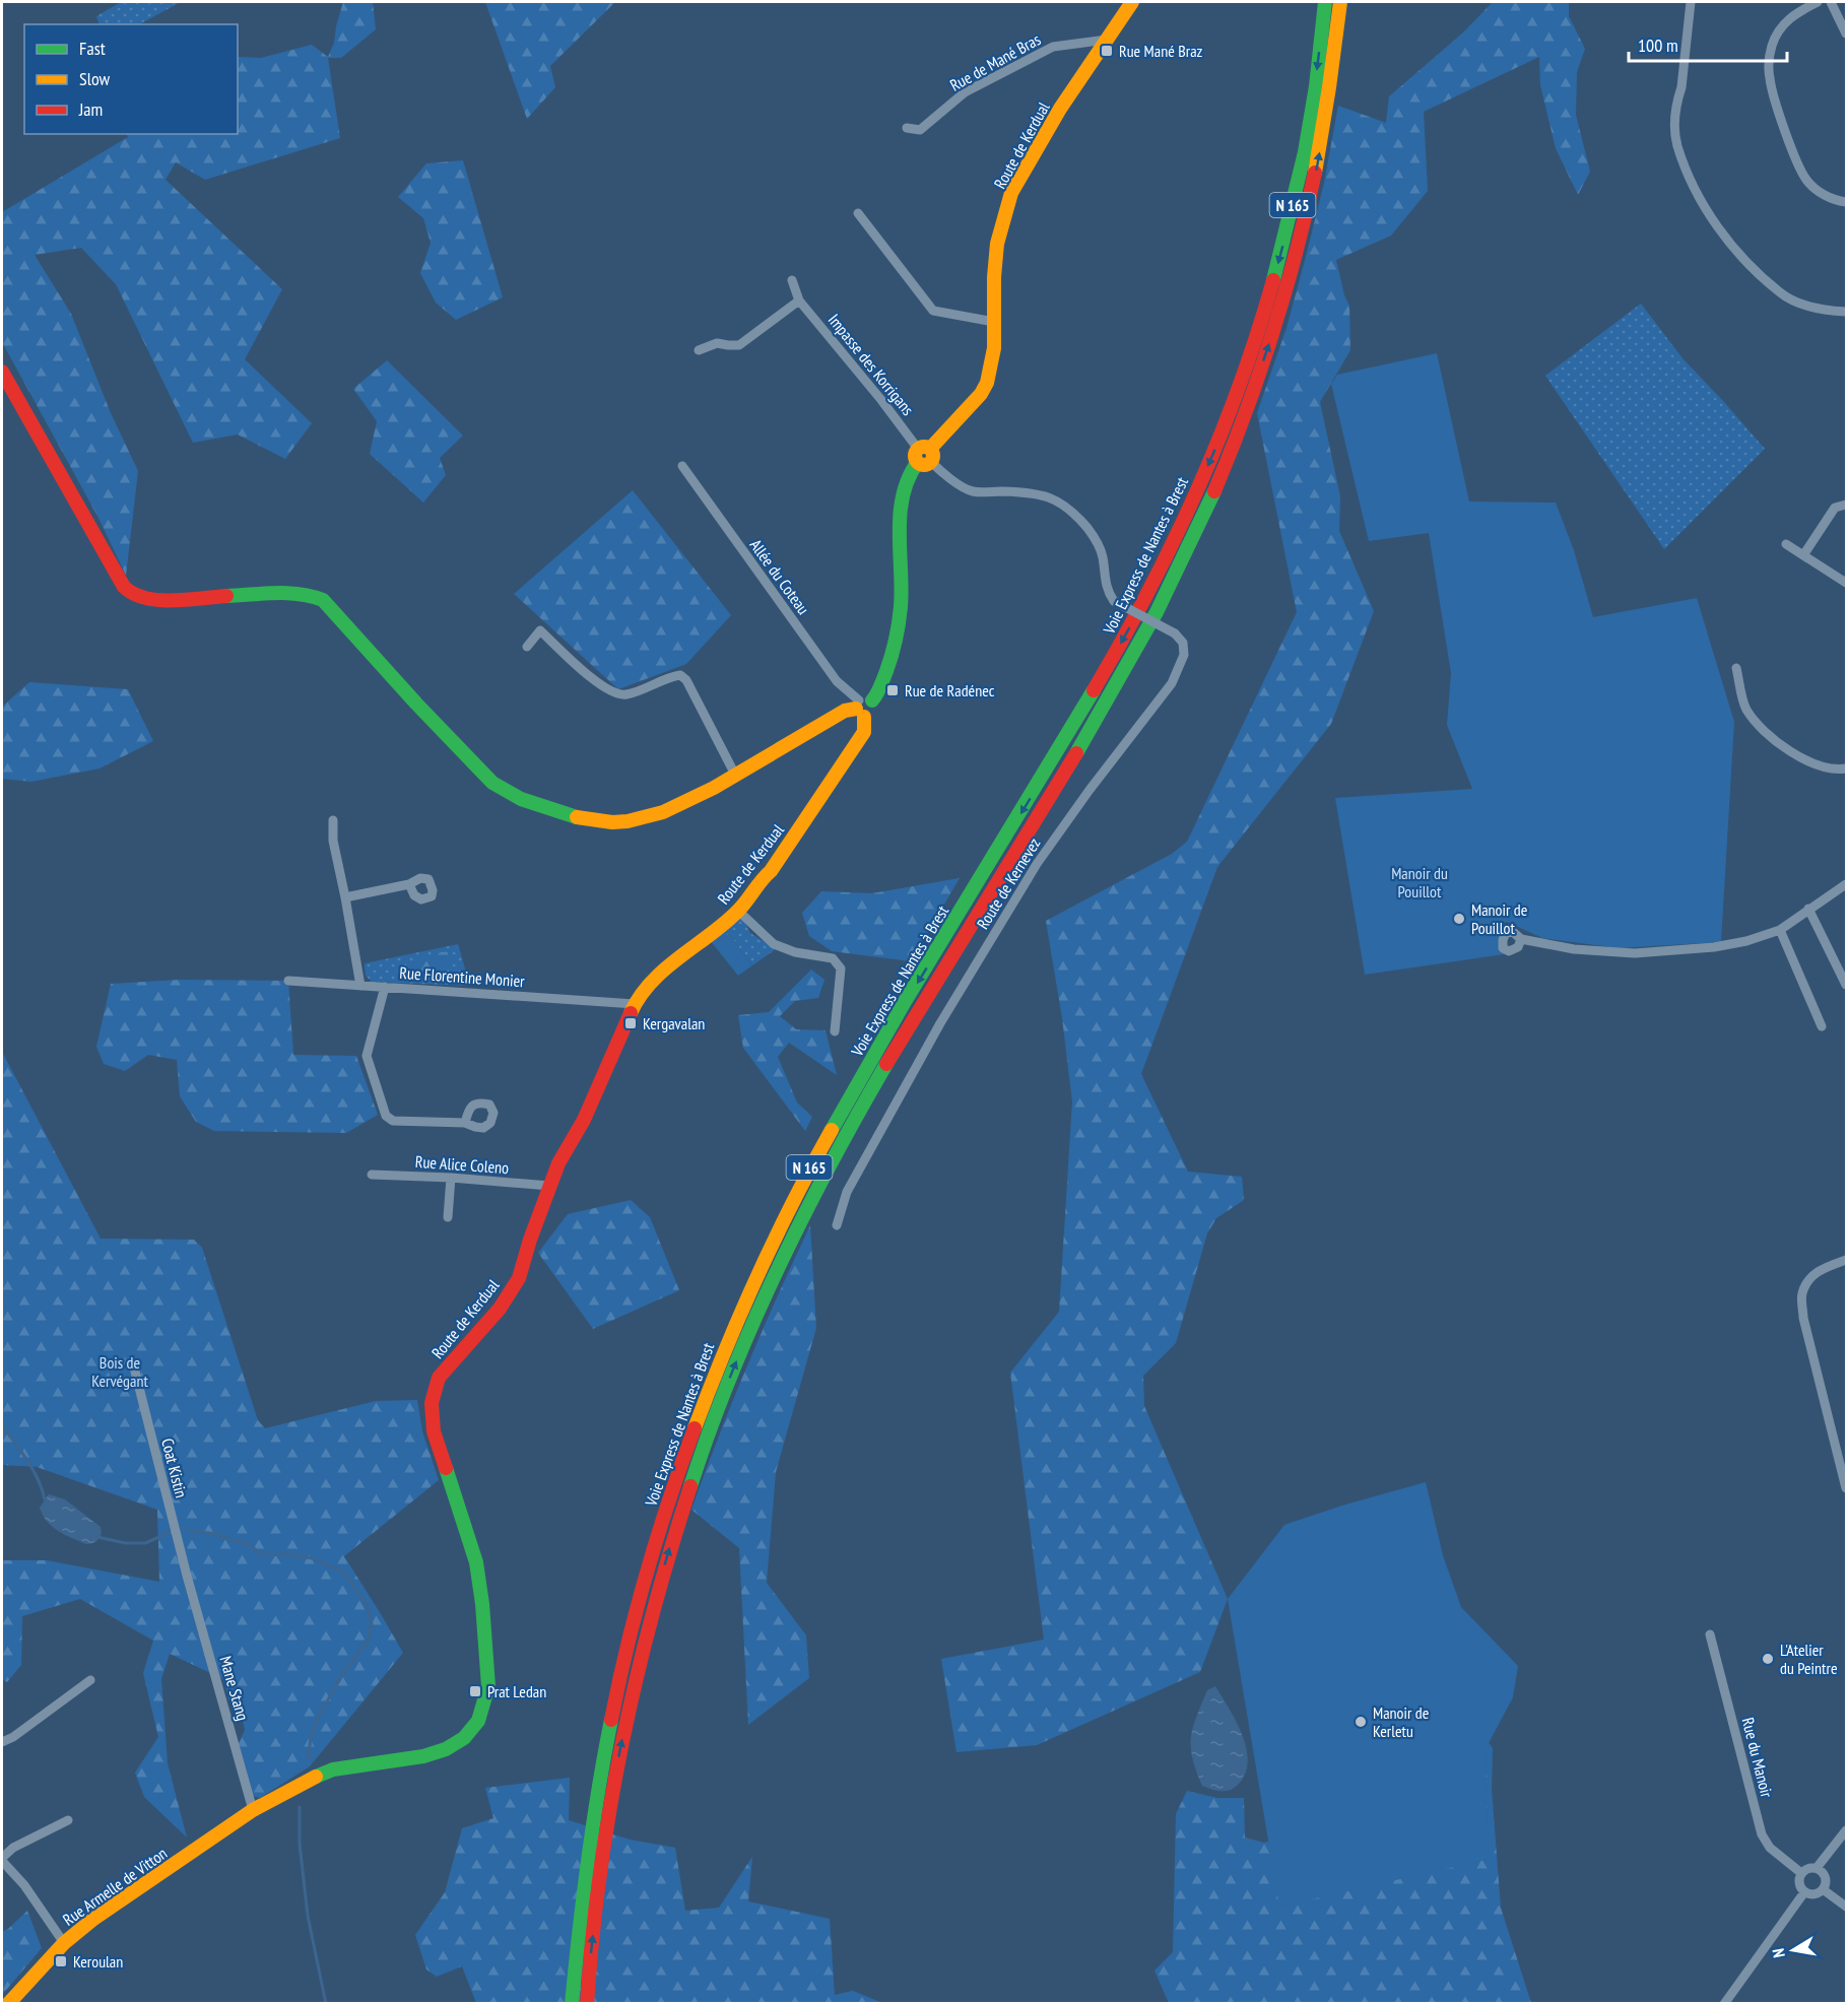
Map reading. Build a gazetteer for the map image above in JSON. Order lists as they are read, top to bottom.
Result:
{
  "streets": {
    "main road": [
      "Route de Kerdual",
      "N 165",
      "Voie Express de Nantes à Brest",
      "Rue Armelle de Vitton"
    ],
    "street": [
      "Rue de Mané Bras",
      "Impasse des Korrigans",
      "Allée du Coteau",
      "Route de Kernevez",
      "Rue Florentine Monier",
      "Rue Alice Coleno",
      "Coat Kistin",
      "Mane Stang",
      "Rue du Manoir"
    ]
  },
  "crossings": [
    ["Rue de Mané Bras", "Route de Kerdual"],
    ["Route de Kerdual", "Impasse des Korrigans"],
    ["Route de Kerdual", "Allée du Coteau"],
    ["Route de Kerdual", "Rue Florentine Monier"],
    ["Route de Kerdual", "Rue Alice Coleno"],
    ["Route de Kerdual", "Mane Stang"],
    ["Route de Kerdual", "Rue Armelle de Vitton"],
    ["Impasse des Korrigans", "Route de Kernevez"],
    ["Coat Kistin", "Mane Stang"],
    ["Mane Stang", "Rue Armelle de Vitton"]
  ],
  "parks": ["Manoir du Pouillot", "Bois de Kervégant"],
  "places": {
    "transit": [
      "Rue Mané Braz",
      "Rue de Radénec",
      "Kergavalan",
      "Prat Ledan",
      "Keroulan"
    ],
    "other": ["Manoir de Pouillot", "L'Atelier du Peintre", "Manoir de Kerletu"]
  },
  "legend": ["Fast", "Slow", "Jam"],
  "scale_bar": "100 m",
  "north": "left"
}
